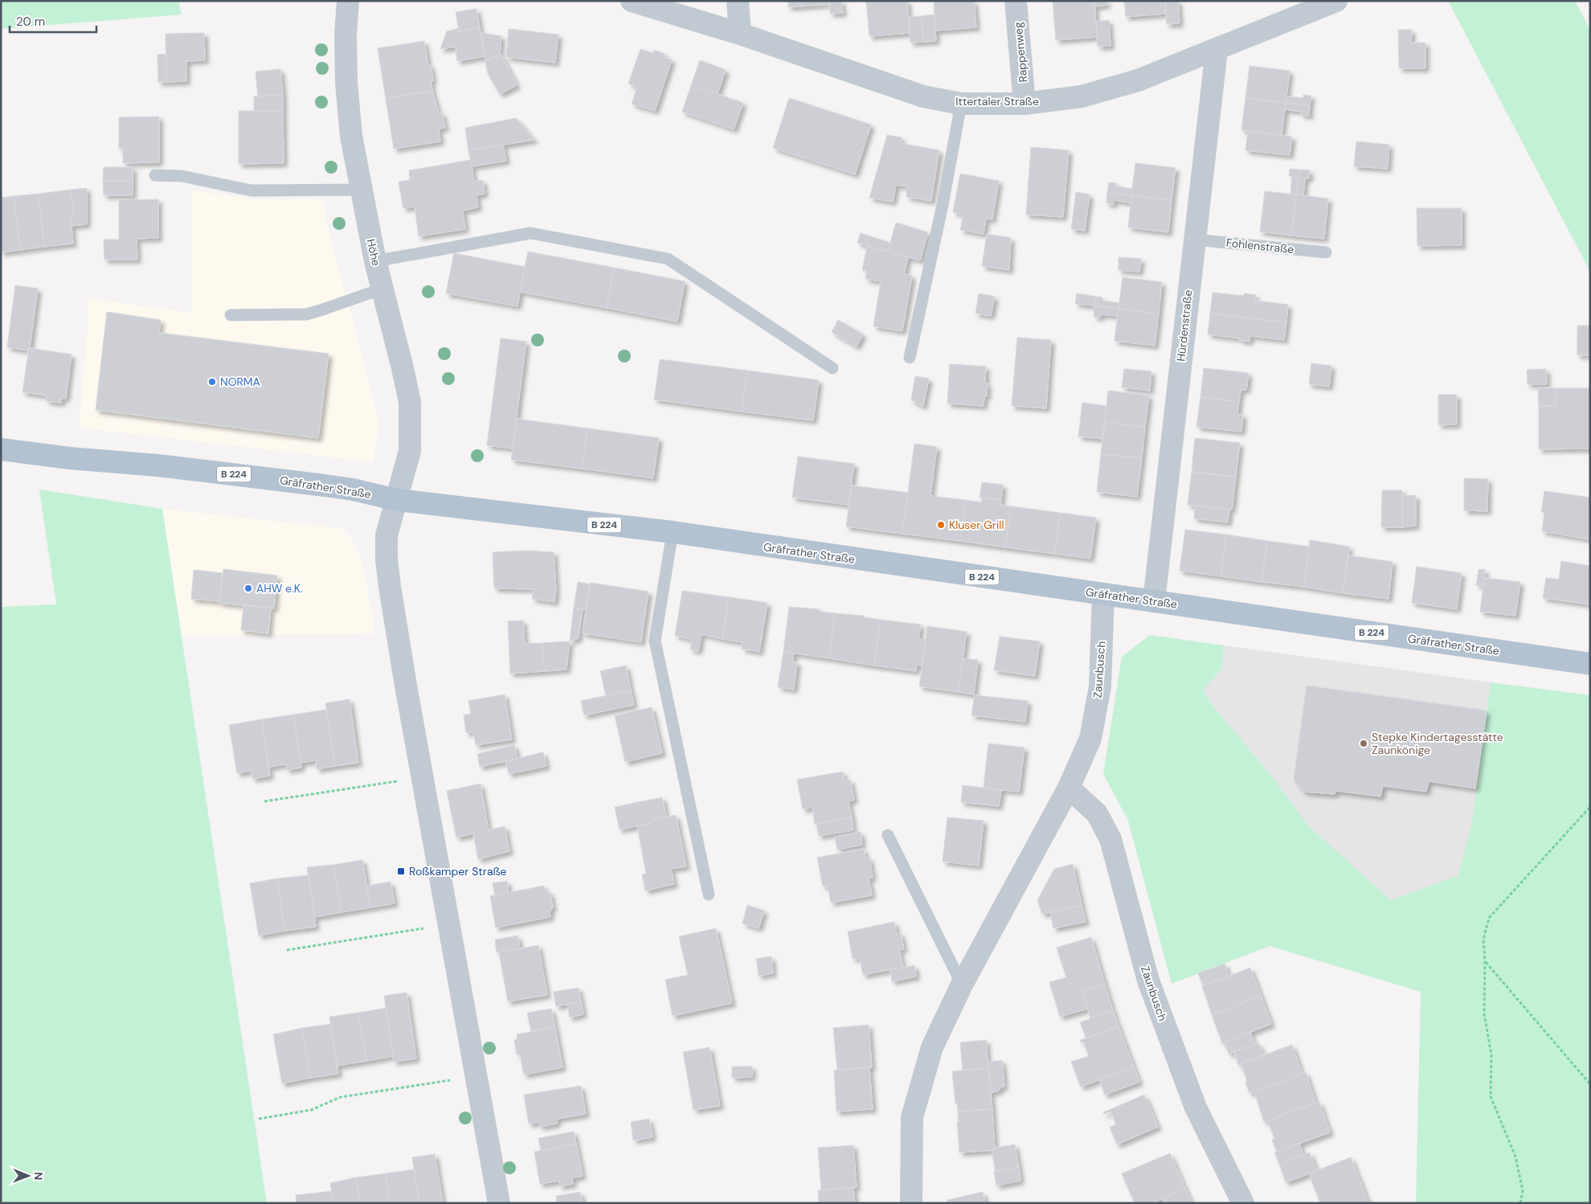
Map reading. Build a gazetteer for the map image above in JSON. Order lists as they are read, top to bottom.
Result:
{
  "streets": {
    "main road": ["B 224", "Gräfrather Straße"],
    "street": [
      "Rappenweg",
      "Ittertaler Straße",
      "Höhe",
      "Hürdenstraße",
      "Zaunbusch"
    ],
    "lane": ["Fohlenstraße"]
  },
  "crossings": [
    ["Rappenweg", "Ittertaler Straße"],
    ["Ittertaler Straße", "Hürdenstraße"],
    ["Fohlenstraße", "Hürdenstraße"],
    ["Höhe", "Gräfrather Straße"],
    ["Hürdenstraße", "Gräfrather Straße"],
    ["Gräfrather Straße", "Zaunbusch"]
  ],
  "places": {
    "other": [
      "NORMA",
      "Kluser Grill",
      "AHW e.K.",
      "Stepke Kindertagesstätte Zaunkönige"
    ],
    "transit": ["Roßkamper Straße"]
  },
  "scale_bar": "20 m",
  "north": "right"
}
